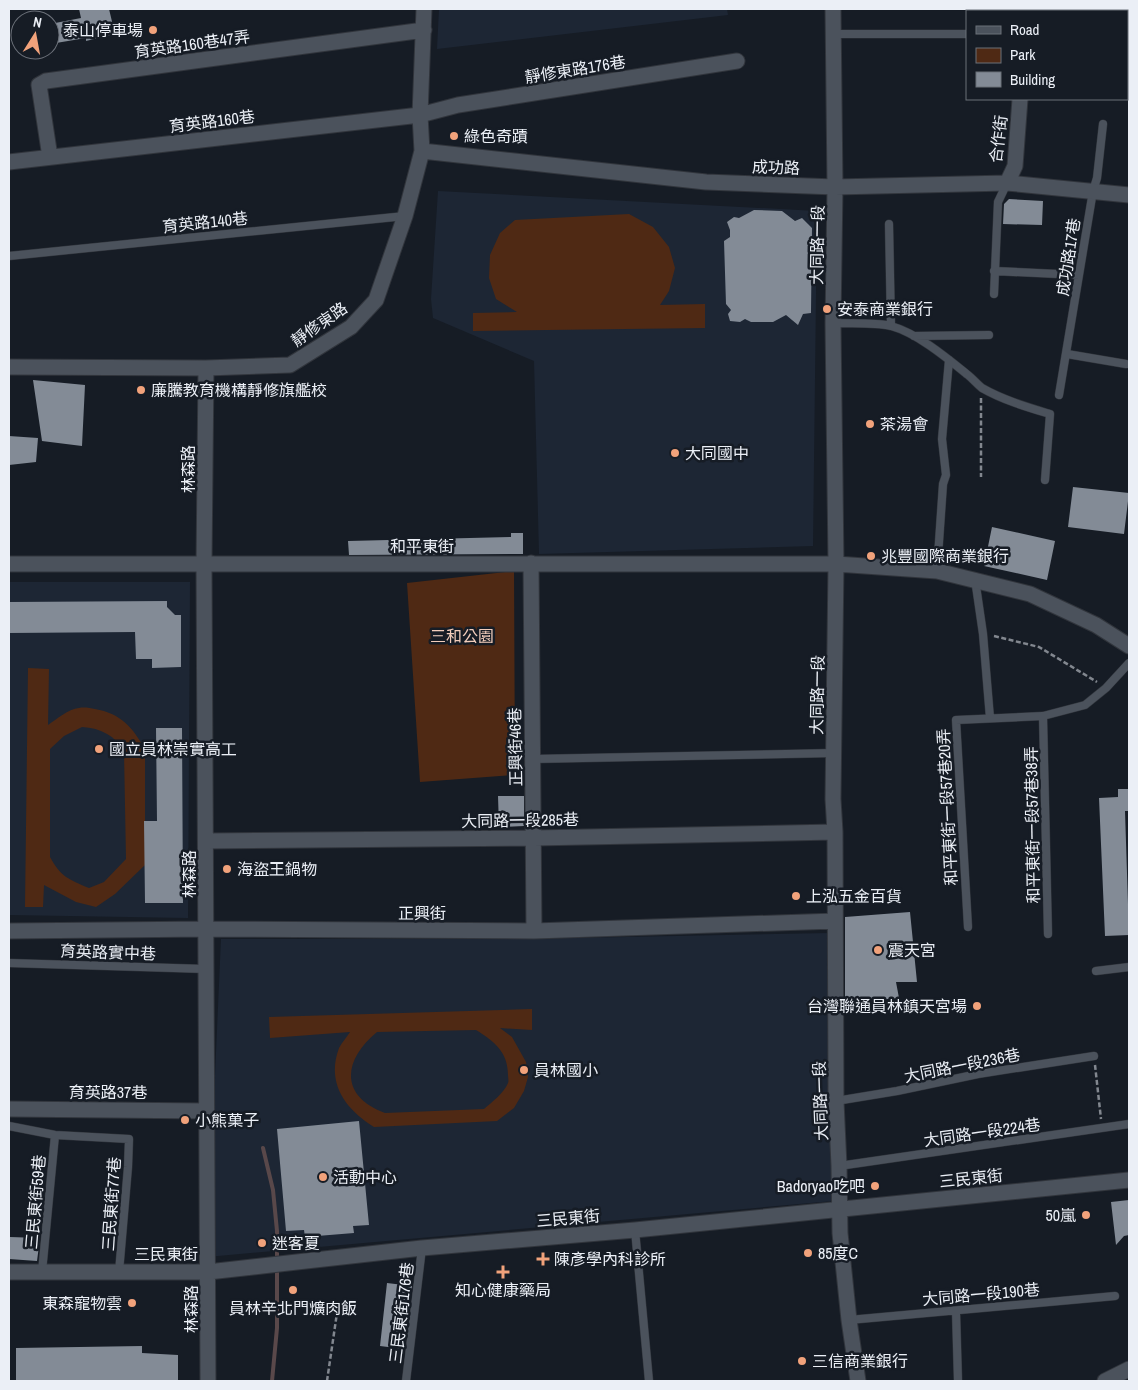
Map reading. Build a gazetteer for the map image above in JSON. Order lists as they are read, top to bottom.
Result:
{
  "streets": {
    "street": [
      "育英路160巷47弄",
      "靜修東路176巷",
      "育英路160巷",
      "合作街",
      "成功路",
      "大同路一段",
      "靜修東路",
      "林森路",
      "和平東街",
      "正興街46巷",
      "大同路一段285巷",
      "正興街",
      "育英路37巷",
      "三民東街"
    ],
    "lane": [
      "育英路140巷",
      "成功路17巷",
      "和平東街一段57巷20弄",
      "和平東街一段57巷38弄",
      "育英路實中巷",
      "大同路一段236巷",
      "大同路一段224巷",
      "三民東街59巷",
      "三民東街77巷",
      "大同路一段190巷",
      "三民東街176巷"
    ]
  },
  "crossings": [
    ["育英路160巷47弄", "育英路160巷"],
    ["育英路160巷47弄", "靜修東路"],
    ["靜修東路176巷", "育英路160巷"],
    ["靜修東路176巷", "靜修東路"],
    ["育英路160巷", "靜修東路"],
    ["合作街", "成功路"],
    ["成功路", "大同路一段"],
    ["成功路", "成功路17巷"],
    ["成功路", "靜修東路"],
    ["育英路140巷", "靜修東路"],
    ["大同路一段", "和平東街"],
    ["大同路一段", "大同路一段285巷"],
    ["大同路一段", "正興街"],
    ["大同路一段", "大同路一段236巷"],
    ["大同路一段", "大同路一段224巷"],
    ["大同路一段", "三民東街"],
    ["大同路一段", "大同路一段190巷"],
    ["靜修東路", "林森路"],
    ["林森路", "和平東街"],
    ["林森路", "大同路一段285巷"],
    ["林森路", "正興街"],
    ["林森路", "育英路實中巷"],
    ["林森路", "育英路37巷"],
    ["林森路", "三民東街"],
    ["和平東街", "正興街46巷"],
    ["正興街46巷", "大同路一段285巷"],
    ["正興街46巷", "正興街"],
    ["三民東街", "三民東街59巷"],
    ["三民東街", "三民東街77巷"],
    ["三民東街", "三民東街176巷"],
    ["三民東街59巷", "三民東街77巷"]
  ],
  "parks": ["三和公園"],
  "places": {
    "other": [
      "泰山停車場",
      "綠色奇蹟",
      "安泰商業銀行",
      "廉騰教育機構靜修旗艦校",
      "茶湯會",
      "大同國中",
      "兆豐國際商業銀行",
      "國立員林崇實高工",
      "海盜王鍋物",
      "上泓五金百貨",
      "震天宮",
      "台灣聯通員林鎮天宮場",
      "員林國小",
      "小熊菓子",
      "活動中心",
      "Badoryao吃吧",
      "50嵐",
      "迷客夏",
      "85度C",
      "員林辛北門爌肉飯",
      "東森寵物雲",
      "三信商業銀行"
    ],
    "health": ["陳彥學內科診所", "知心健康藥局"]
  },
  "legend": ["Road", "Park", "Building"],
  "north": "top"
}
